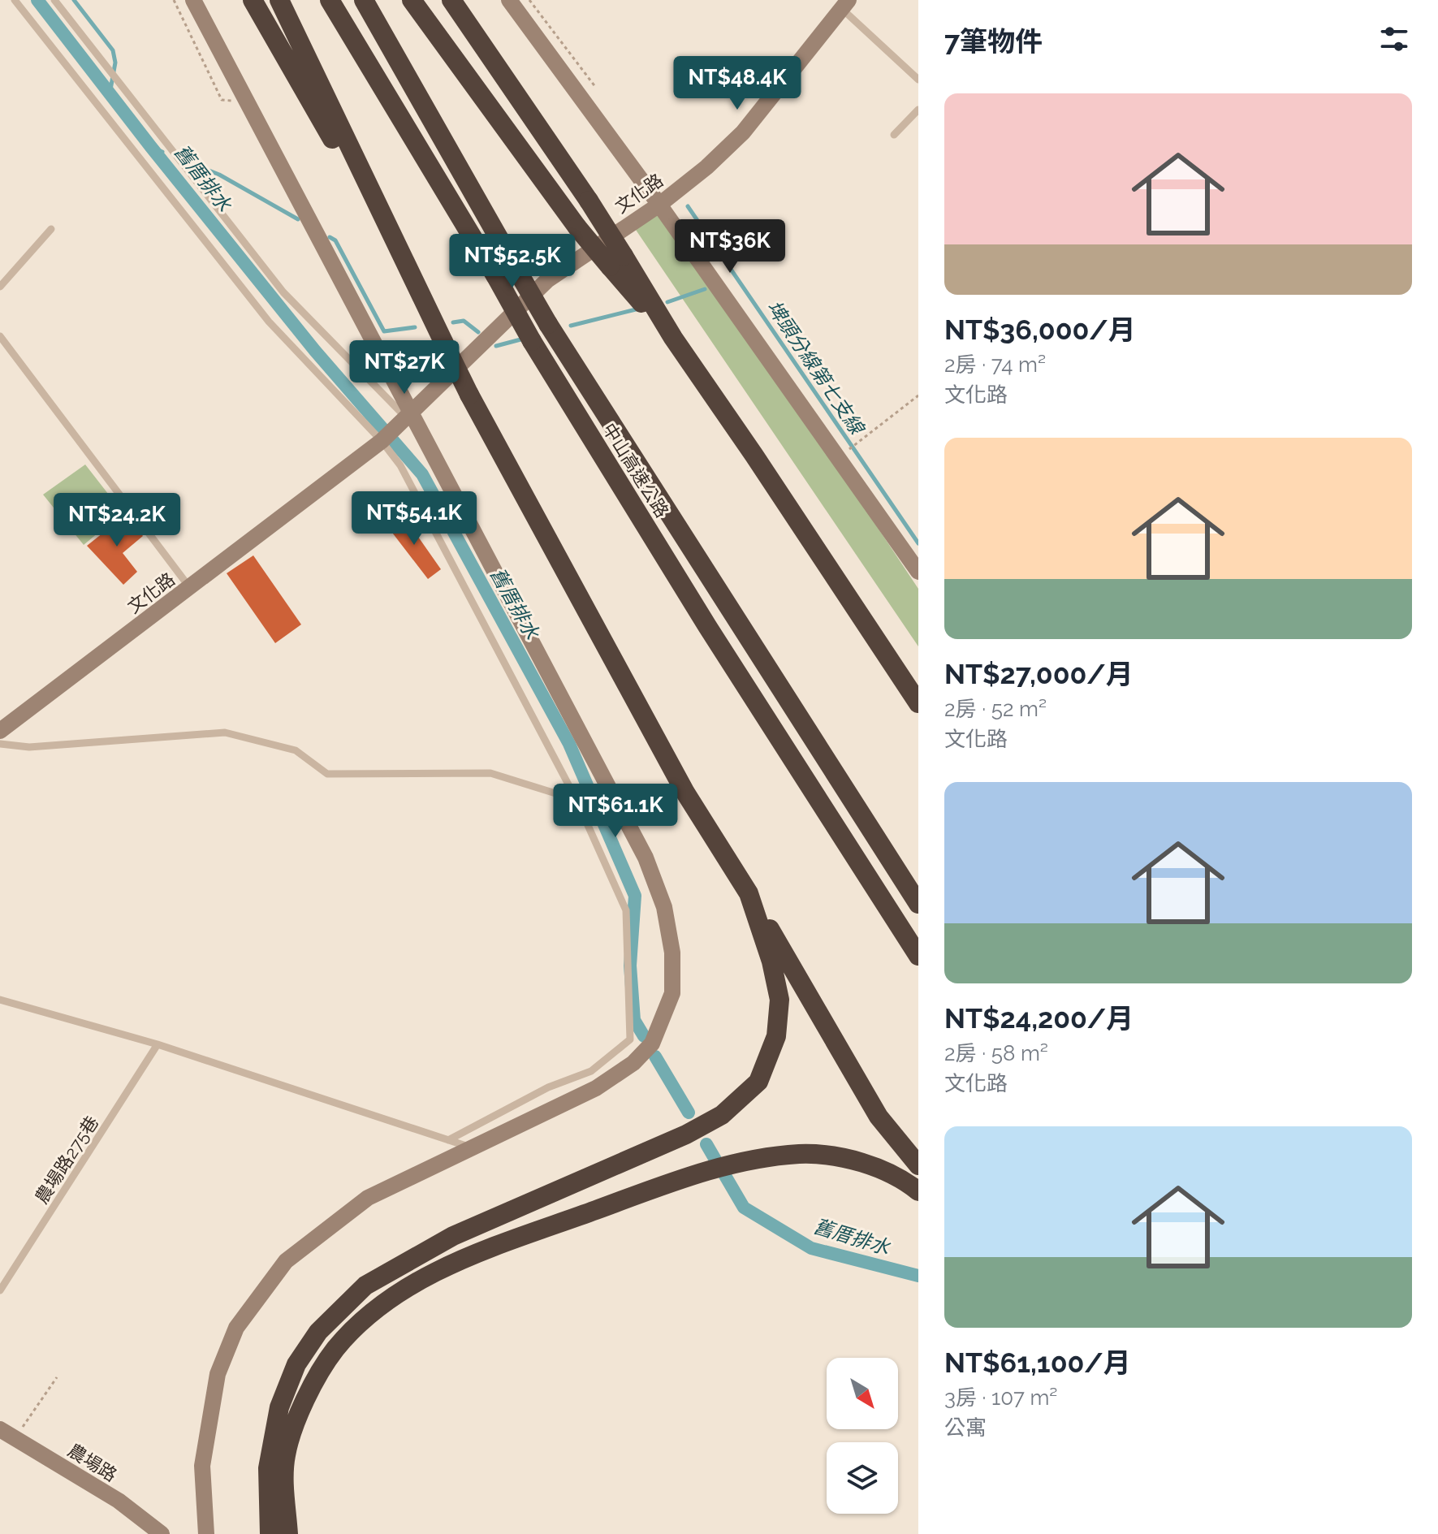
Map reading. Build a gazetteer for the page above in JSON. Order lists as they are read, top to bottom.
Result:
{
  "streets": {
    "highway": ["中山高速公路"],
    "street": ["文化路", "農場路"],
    "lane": ["農場路275巷"]
  },
  "water": ["舊厝排水", "埤頭分線第七支線"],
  "north": "bottom right",
  "page": {
    "heading": "7筆物件",
    "price": [
      "NT$48.4K",
      "NT$36K",
      "NT$52.5K",
      "NT$27K",
      "NT$54.1K",
      "NT$24.2K",
      "NT$61.1K"
    ],
    "list": [
      {
        "name": "NT$36,000/月",
        "note": "2房 · 74 m² · 文化路"
      },
      {
        "name": "NT$27,000/月",
        "note": "2房 · 52 m² · 文化路"
      },
      {
        "name": "NT$24,200/月",
        "note": "2房 · 58 m² · 文化路"
      },
      {
        "name": "NT$61,100/月",
        "note": "3房 · 107 m² · 公寓"
      }
    ]
  }
}
